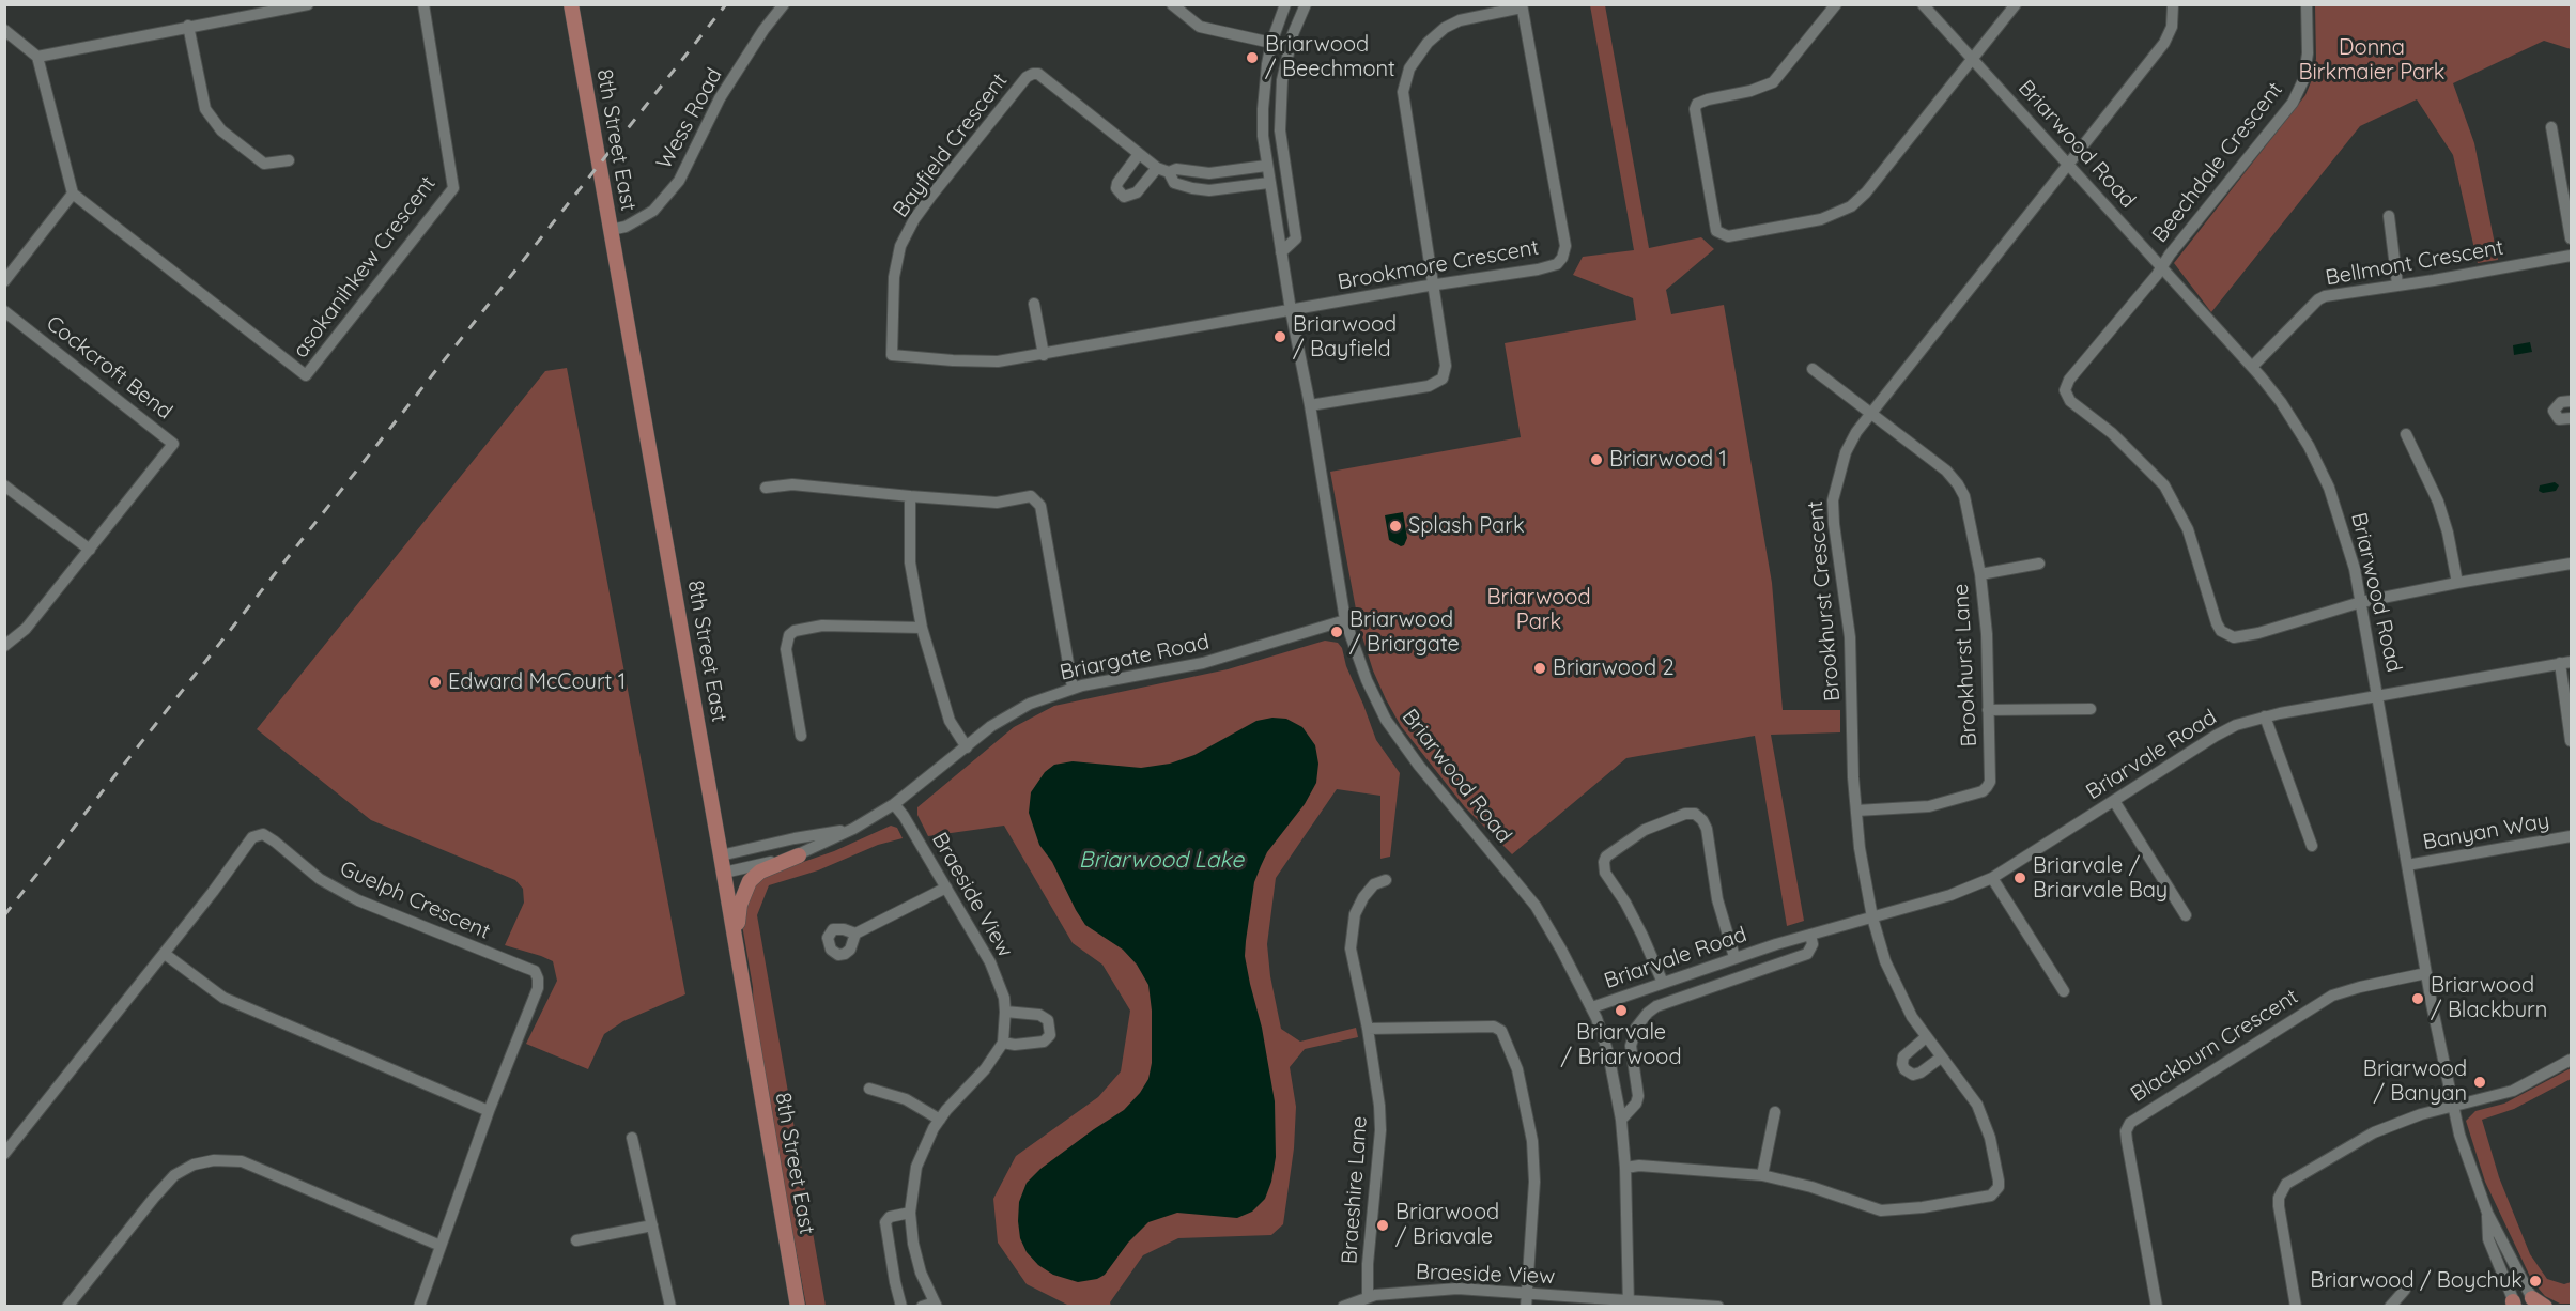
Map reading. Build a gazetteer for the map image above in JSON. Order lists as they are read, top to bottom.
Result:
{
  "streets": {
    "main road": ["8th Street East"],
    "street": [
      "Wess Road",
      "Briarwood Road",
      "Bayfield Crescent",
      "Beechdale Crescent",
      "Bellmont Crescent",
      "Brookmore Crescent",
      "asokanihkew Crescent",
      "Cockcroft Bend",
      "Brookhurst Crescent",
      "Briargate Road",
      "Brookhurst Lane",
      "Briarvale Road",
      "Banyan Way",
      "Braeside View",
      "Guelph Crescent",
      "Blackburn Crescent",
      "Braeshire Lane"
    ]
  },
  "crossings": [
    ["Wess Road", "8th Street East"],
    ["8th Street East", "Briargate Road"],
    ["Briarwood Road", "Bayfield Crescent"],
    ["Briarwood Road", "Beechdale Crescent"],
    ["Briarwood Road", "Bellmont Crescent"],
    ["Briarwood Road", "Brookmore Crescent"],
    ["Briarwood Road", "Brookhurst Crescent"],
    ["Briarwood Road", "Briargate Road"],
    ["Briarwood Road", "Briarvale Road"],
    ["Briarwood Road", "Banyan Way"],
    ["Briarwood Road", "Braeside View"],
    ["Briarwood Road", "Blackburn Crescent"],
    ["Bayfield Crescent", "Brookmore Crescent"],
    ["Brookhurst Crescent", "Brookhurst Lane"],
    ["Brookhurst Crescent", "Briarvale Road"],
    ["Briargate Road", "Braeside View"],
    ["Braeside View", "Braeshire Lane"]
  ],
  "water": ["Briarwood Lake"],
  "parks": ["Donna Birkmaier Park", "Briarwood Park"],
  "places": [
    "Briarwood / Beechmont",
    "Briarwood / Bayfield",
    "Briarwood 1",
    "Splash Park",
    "Briarwood / Briargate",
    "Briarwood 2",
    "Edward McCourt 1",
    "Briarvale / Briarvale Bay",
    "Briarwood / Blackburn",
    "Briarvale / Briarwood",
    "Briarwood / Banyan",
    "Briarwood / Briavale",
    "Briarwood / Boychuk"
  ]
}
